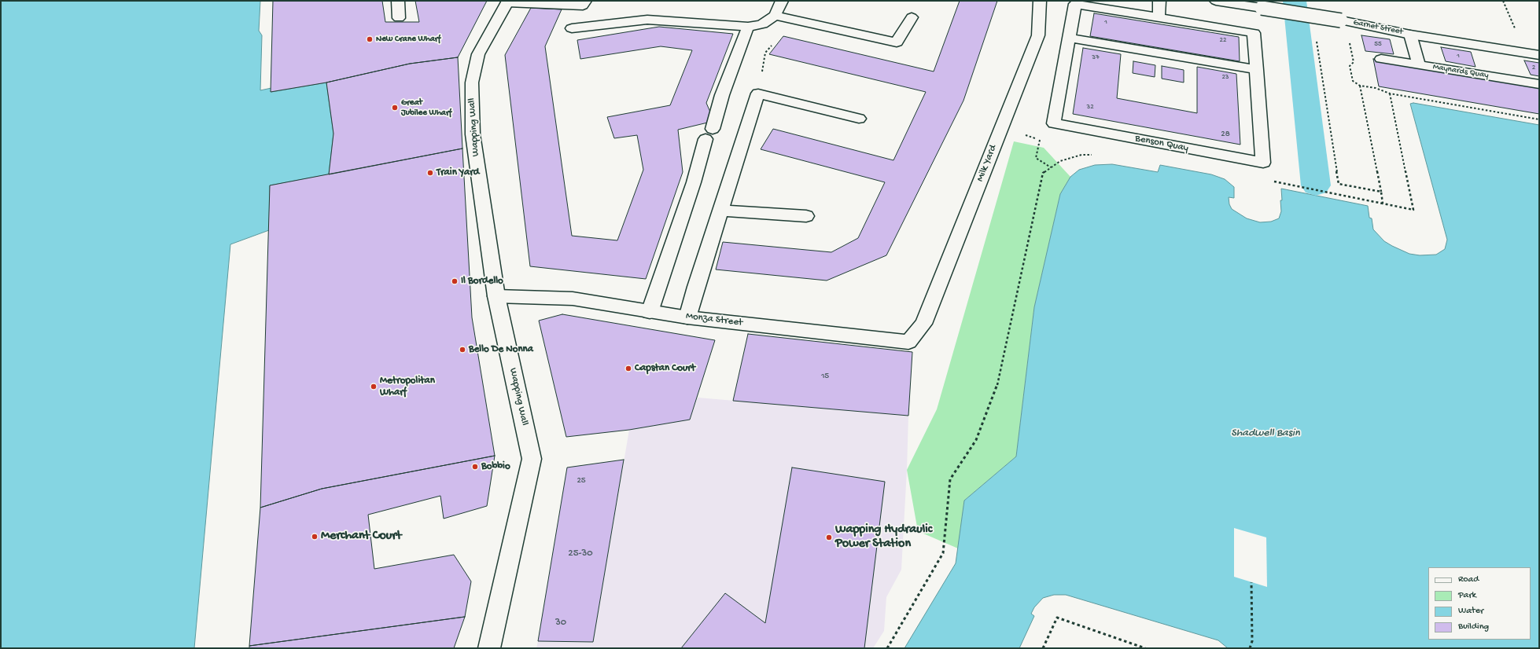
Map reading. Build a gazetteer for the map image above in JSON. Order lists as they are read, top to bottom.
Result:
{
  "streets": {
    "street": [
      "Garnet Street",
      "Maynards Quay",
      "Wapping Wall",
      "Benson Quay",
      "Milk Yard",
      "Monza Street"
    ]
  },
  "crossings": [
    ["Wapping Wall", "Monza Street"],
    ["Milk Yard", "Monza Street"]
  ],
  "water": ["Shadwell Basin"],
  "places": [
    "New Crane Wharf",
    "Great Jubilee Wharf",
    "Train Yard",
    "Il Bordello",
    "Bello De Nonna",
    "Capstan Court",
    "Metropolitan Wharf",
    "Bobbio",
    "Merchant Court",
    "Wapping Hydraulic Power Station"
  ],
  "house_numbers": [
    "1",
    "22",
    "55",
    "1",
    "37",
    "2",
    "23",
    "32",
    "28",
    "15",
    "25",
    "25-30",
    "30"
  ],
  "legend": [
    "Road",
    "Park",
    "Water",
    "Building"
  ]
}
